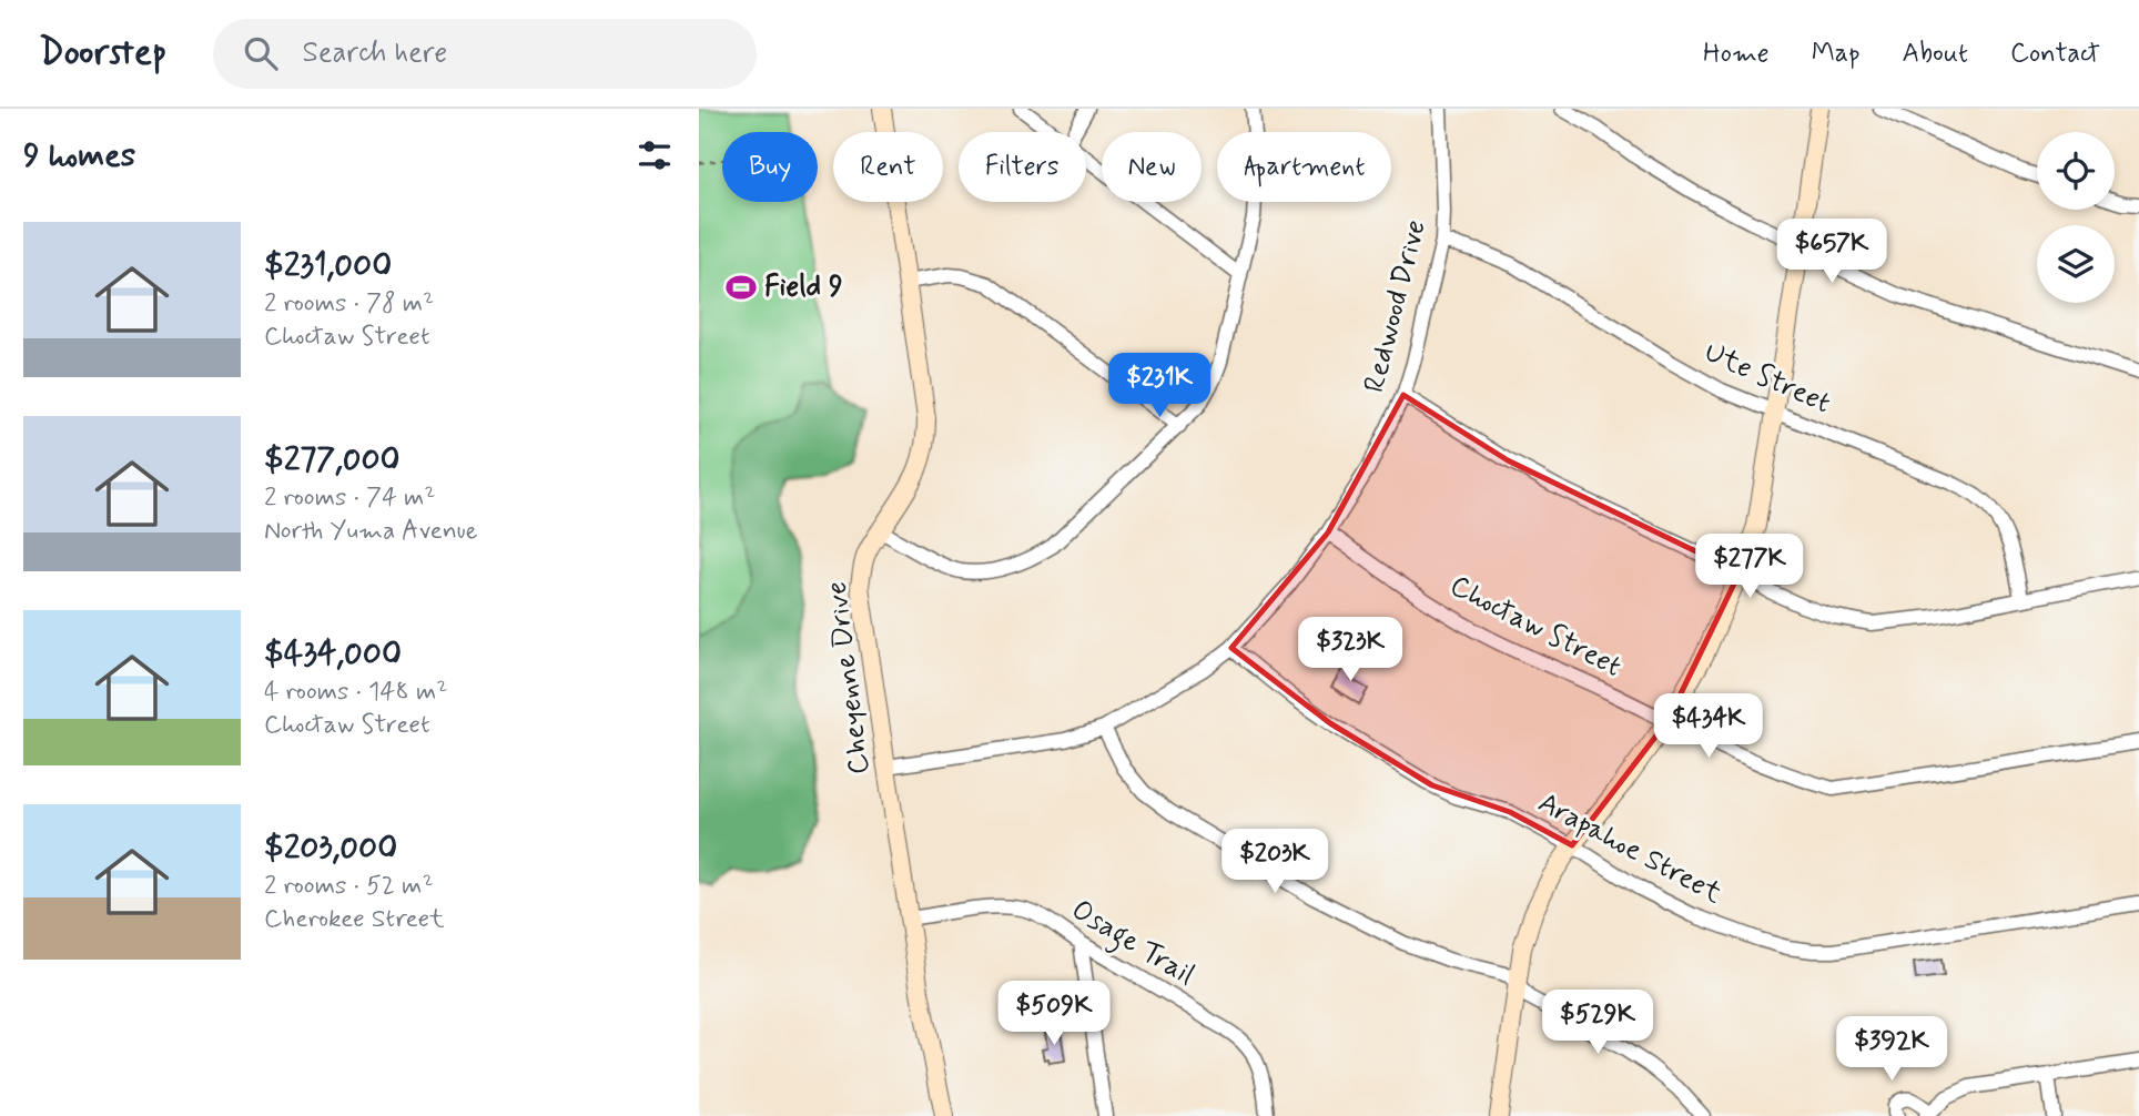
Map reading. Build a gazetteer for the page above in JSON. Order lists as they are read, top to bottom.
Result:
{
  "streets": {
    "street": [
      "Redwood Drive",
      "Ute Street",
      "Choctaw Street",
      "Cheyenne Drive",
      "Arapahoe Street",
      "Osage Trail"
    ]
  },
  "crossings": [
    ["Redwood Drive", "Ute Street"],
    ["Redwood Drive", "Choctaw Street"],
    ["Redwood Drive", "Cheyenne Drive"],
    ["Redwood Drive", "Arapahoe Street"],
    ["Cheyenne Drive", "Osage Trail"]
  ],
  "places": {
    "sports": ["Field 9"]
  },
  "page": {
    "header": "Doorstep",
    "search": "Search here",
    "nav": [
      "Home",
      "Map",
      "About",
      "Contact"
    ],
    "heading": "9 homes",
    "chip": [
      "Buy",
      "Rent",
      "Filters",
      "New",
      "Apartment"
    ],
    "list": [
      {
        "name": "$231,000",
        "note": "2 rooms · 78 m² · Choctaw Street"
      },
      {
        "name": "$277,000",
        "note": "2 rooms · 74 m² · North Yuma Avenue"
      },
      {
        "name": "$434,000",
        "note": "4 rooms · 148 m² · Choctaw Street"
      },
      {
        "name": "$203,000",
        "note": "2 rooms · 52 m² · Cherokee Street"
      }
    ],
    "price": [
      "$657K",
      "$231K",
      "$277K",
      "$323K",
      "$434K",
      "$203K",
      "$509K",
      "$529K",
      "$392K"
    ]
  }
}
